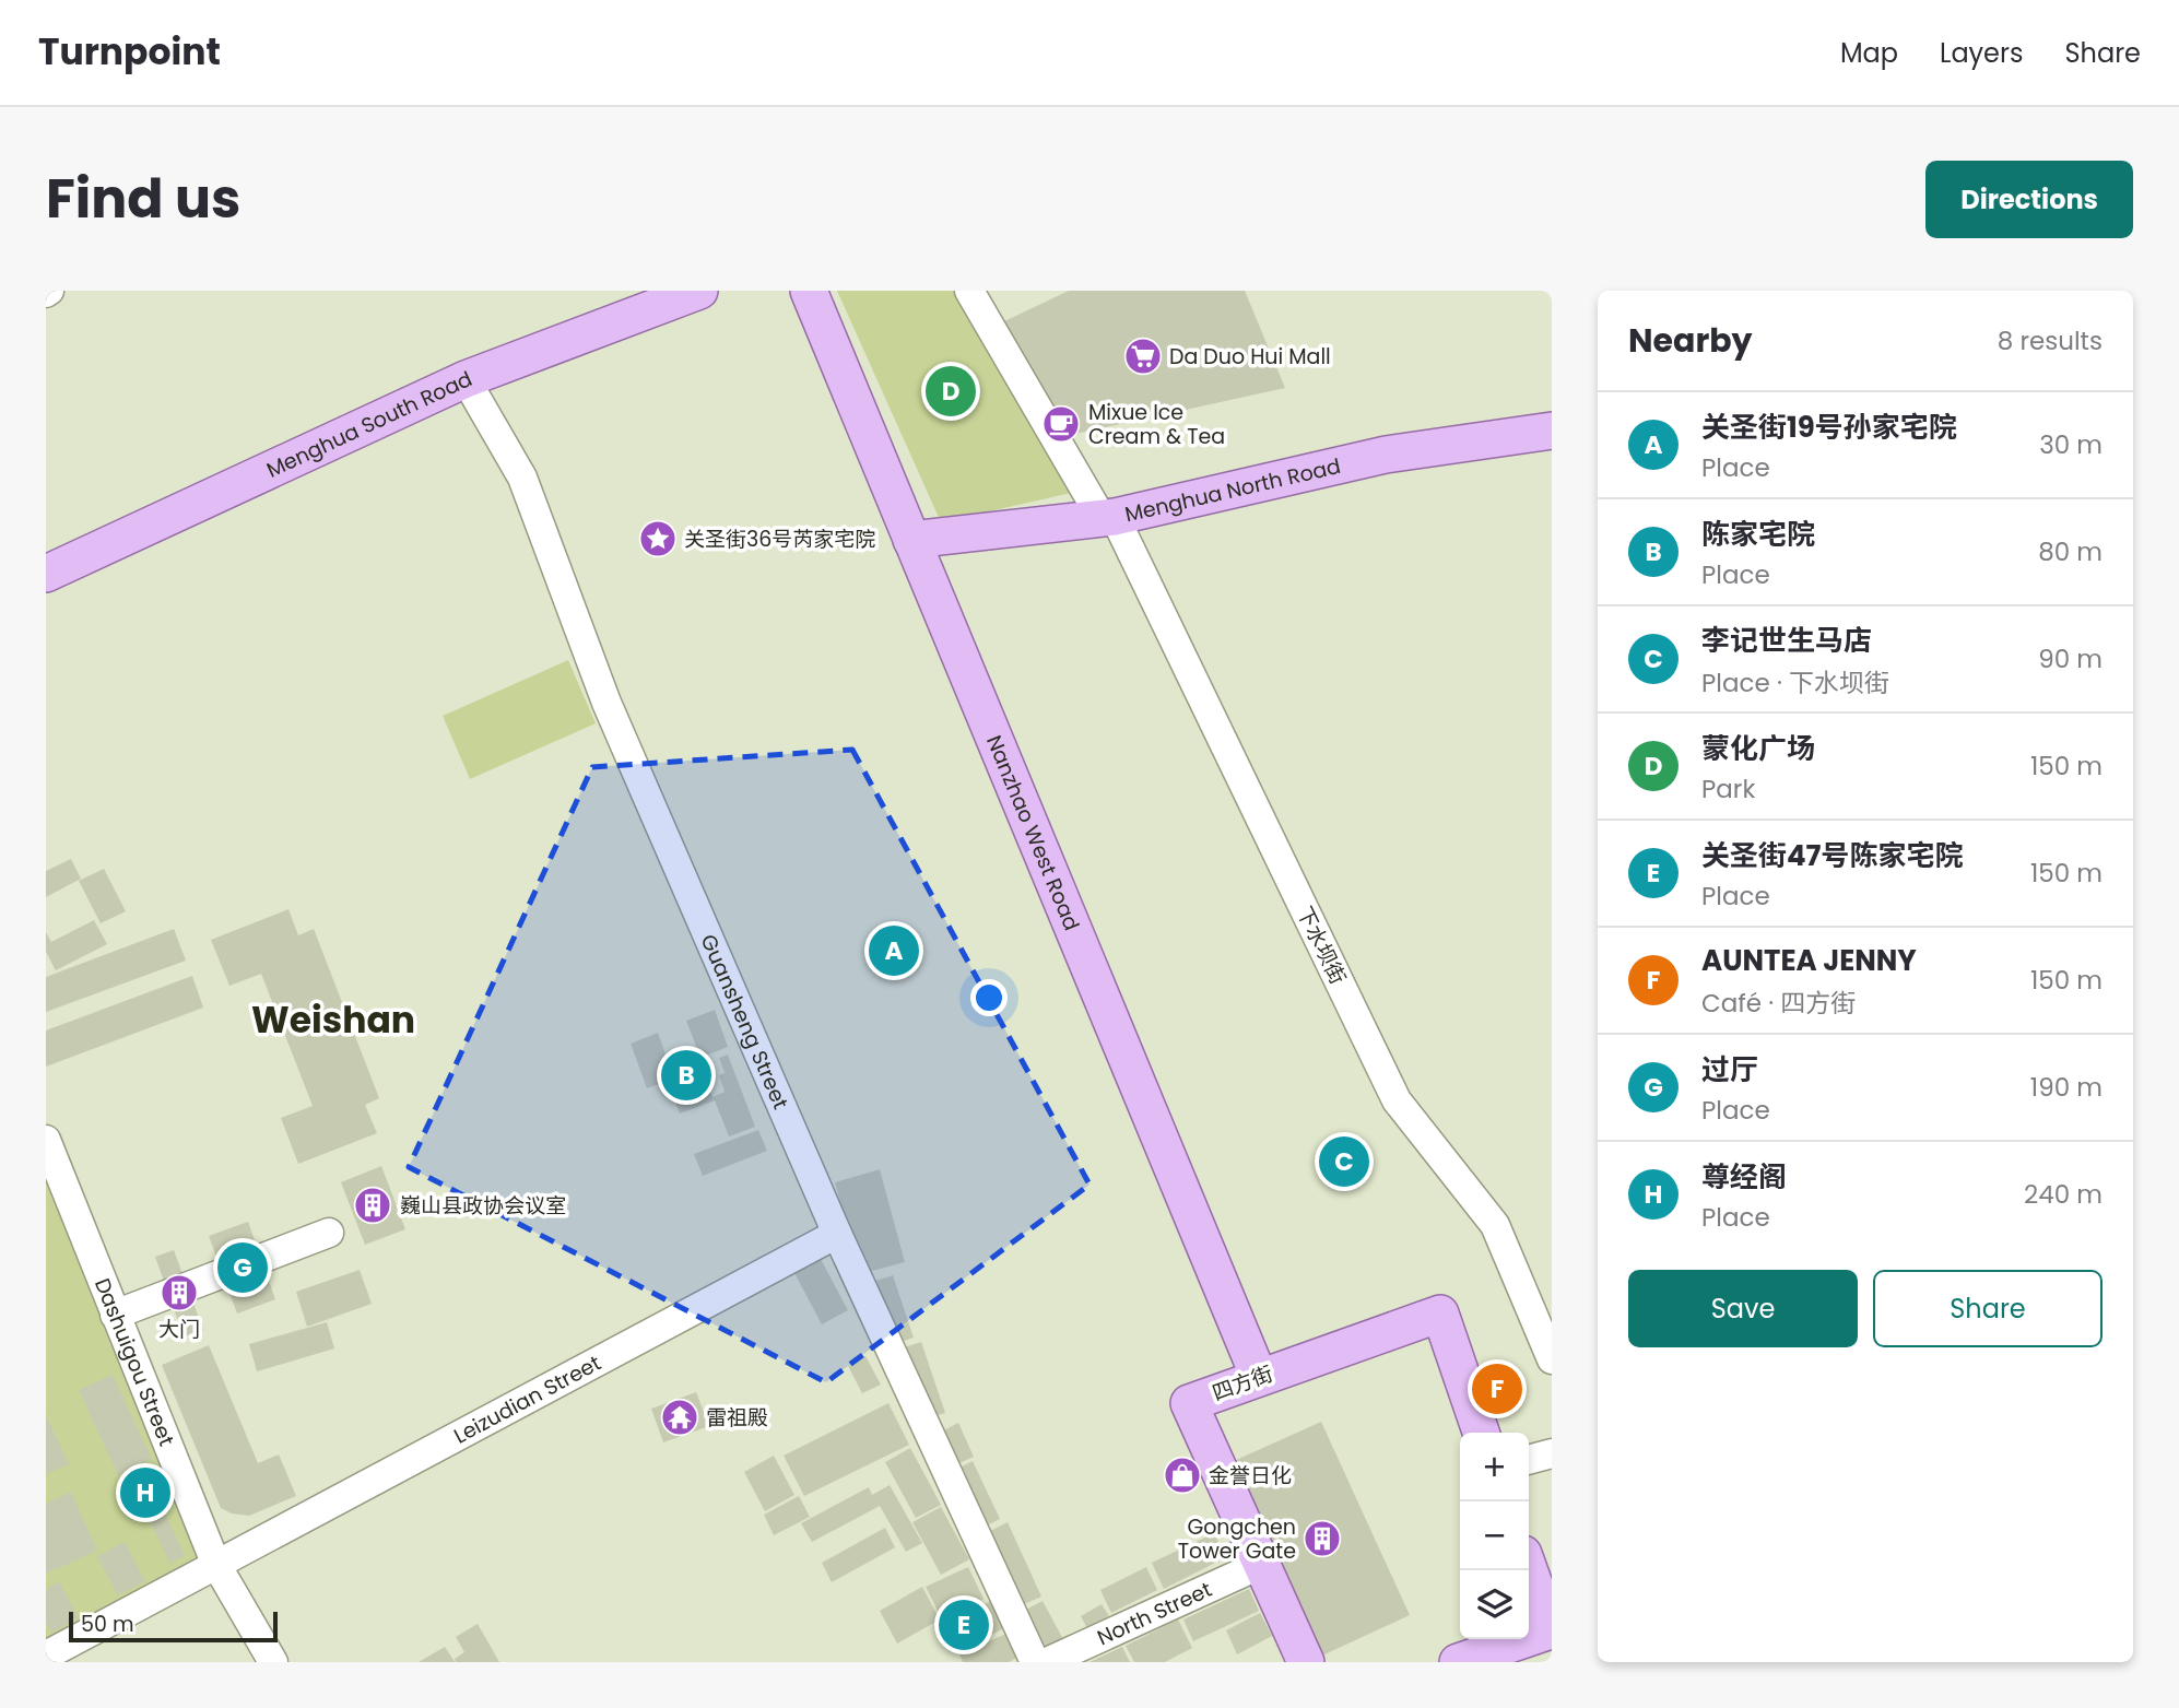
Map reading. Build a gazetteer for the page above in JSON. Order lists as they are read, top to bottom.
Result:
{
  "streets": {
    "main road": [
      "Menghua South Road",
      "Menghua North Road",
      "Nanzhao West Road",
      "四方街"
    ],
    "street": [
      "下水坝街",
      "Guansheng Street",
      "Dashuigou Street",
      "Leizudian Street",
      "North Street"
    ]
  },
  "crossings": [
    ["Menghua South Road", "Guansheng Street"],
    ["Menghua North Road", "Nanzhao West Road"],
    ["Menghua North Road", "下水坝街"],
    ["Nanzhao West Road", "四方街"],
    ["Guansheng Street", "Leizudian Street"],
    ["Dashuigou Street", "Leizudian Street"],
    ["四方街", "North Street"]
  ],
  "districts": ["Weishan"],
  "places": {
    "supermarket": ["Da Duo Hui Mall"],
    "cafe": ["Mixue Ice Cream & Tea"],
    "place": ["关圣街36号芮家宅院"],
    "building": ["巍山县政协会议室", "大门", "Gongchen Tower Gate"],
    "temple": ["雷祖殿"],
    "shop": ["金誉日化"]
  },
  "scale_bar": "50 m",
  "page": {
    "header": "Turnpoint",
    "nav": ["Map", "Layers", "Share"],
    "title": "Find us",
    "buttons": [
      "Directions",
      ["Save", "Share"]
    ],
    "heading": ["Nearby", "8 results"],
    "pins": [
      "D",
      "A",
      "B",
      "C",
      "G",
      "F",
      "H",
      "E"
    ],
    "list": [
      {
        "mark": "A",
        "name": "关圣街19号孙家宅院",
        "note": "Place",
        "value": "30 m"
      },
      {
        "mark": "B",
        "name": "陈家宅院",
        "note": "Place",
        "value": "80 m"
      },
      {
        "mark": "C",
        "name": "李记世生马店",
        "note": "Place · 下水坝街",
        "value": "90 m"
      },
      {
        "mark": "D",
        "name": "蒙化广场",
        "note": "Park",
        "value": "150 m"
      },
      {
        "mark": "E",
        "name": "关圣街47号陈家宅院",
        "note": "Place",
        "value": "150 m"
      },
      {
        "mark": "F",
        "name": "AUNTEA JENNY",
        "note": "Café · 四方街",
        "value": "150 m"
      },
      {
        "mark": "G",
        "name": "过厅",
        "note": "Place",
        "value": "190 m"
      },
      {
        "mark": "H",
        "name": "尊经阁",
        "note": "Place",
        "value": "240 m"
      }
    ],
    "map_buttons": ["+", "−"],
    "scale": "50 m"
  }
}
